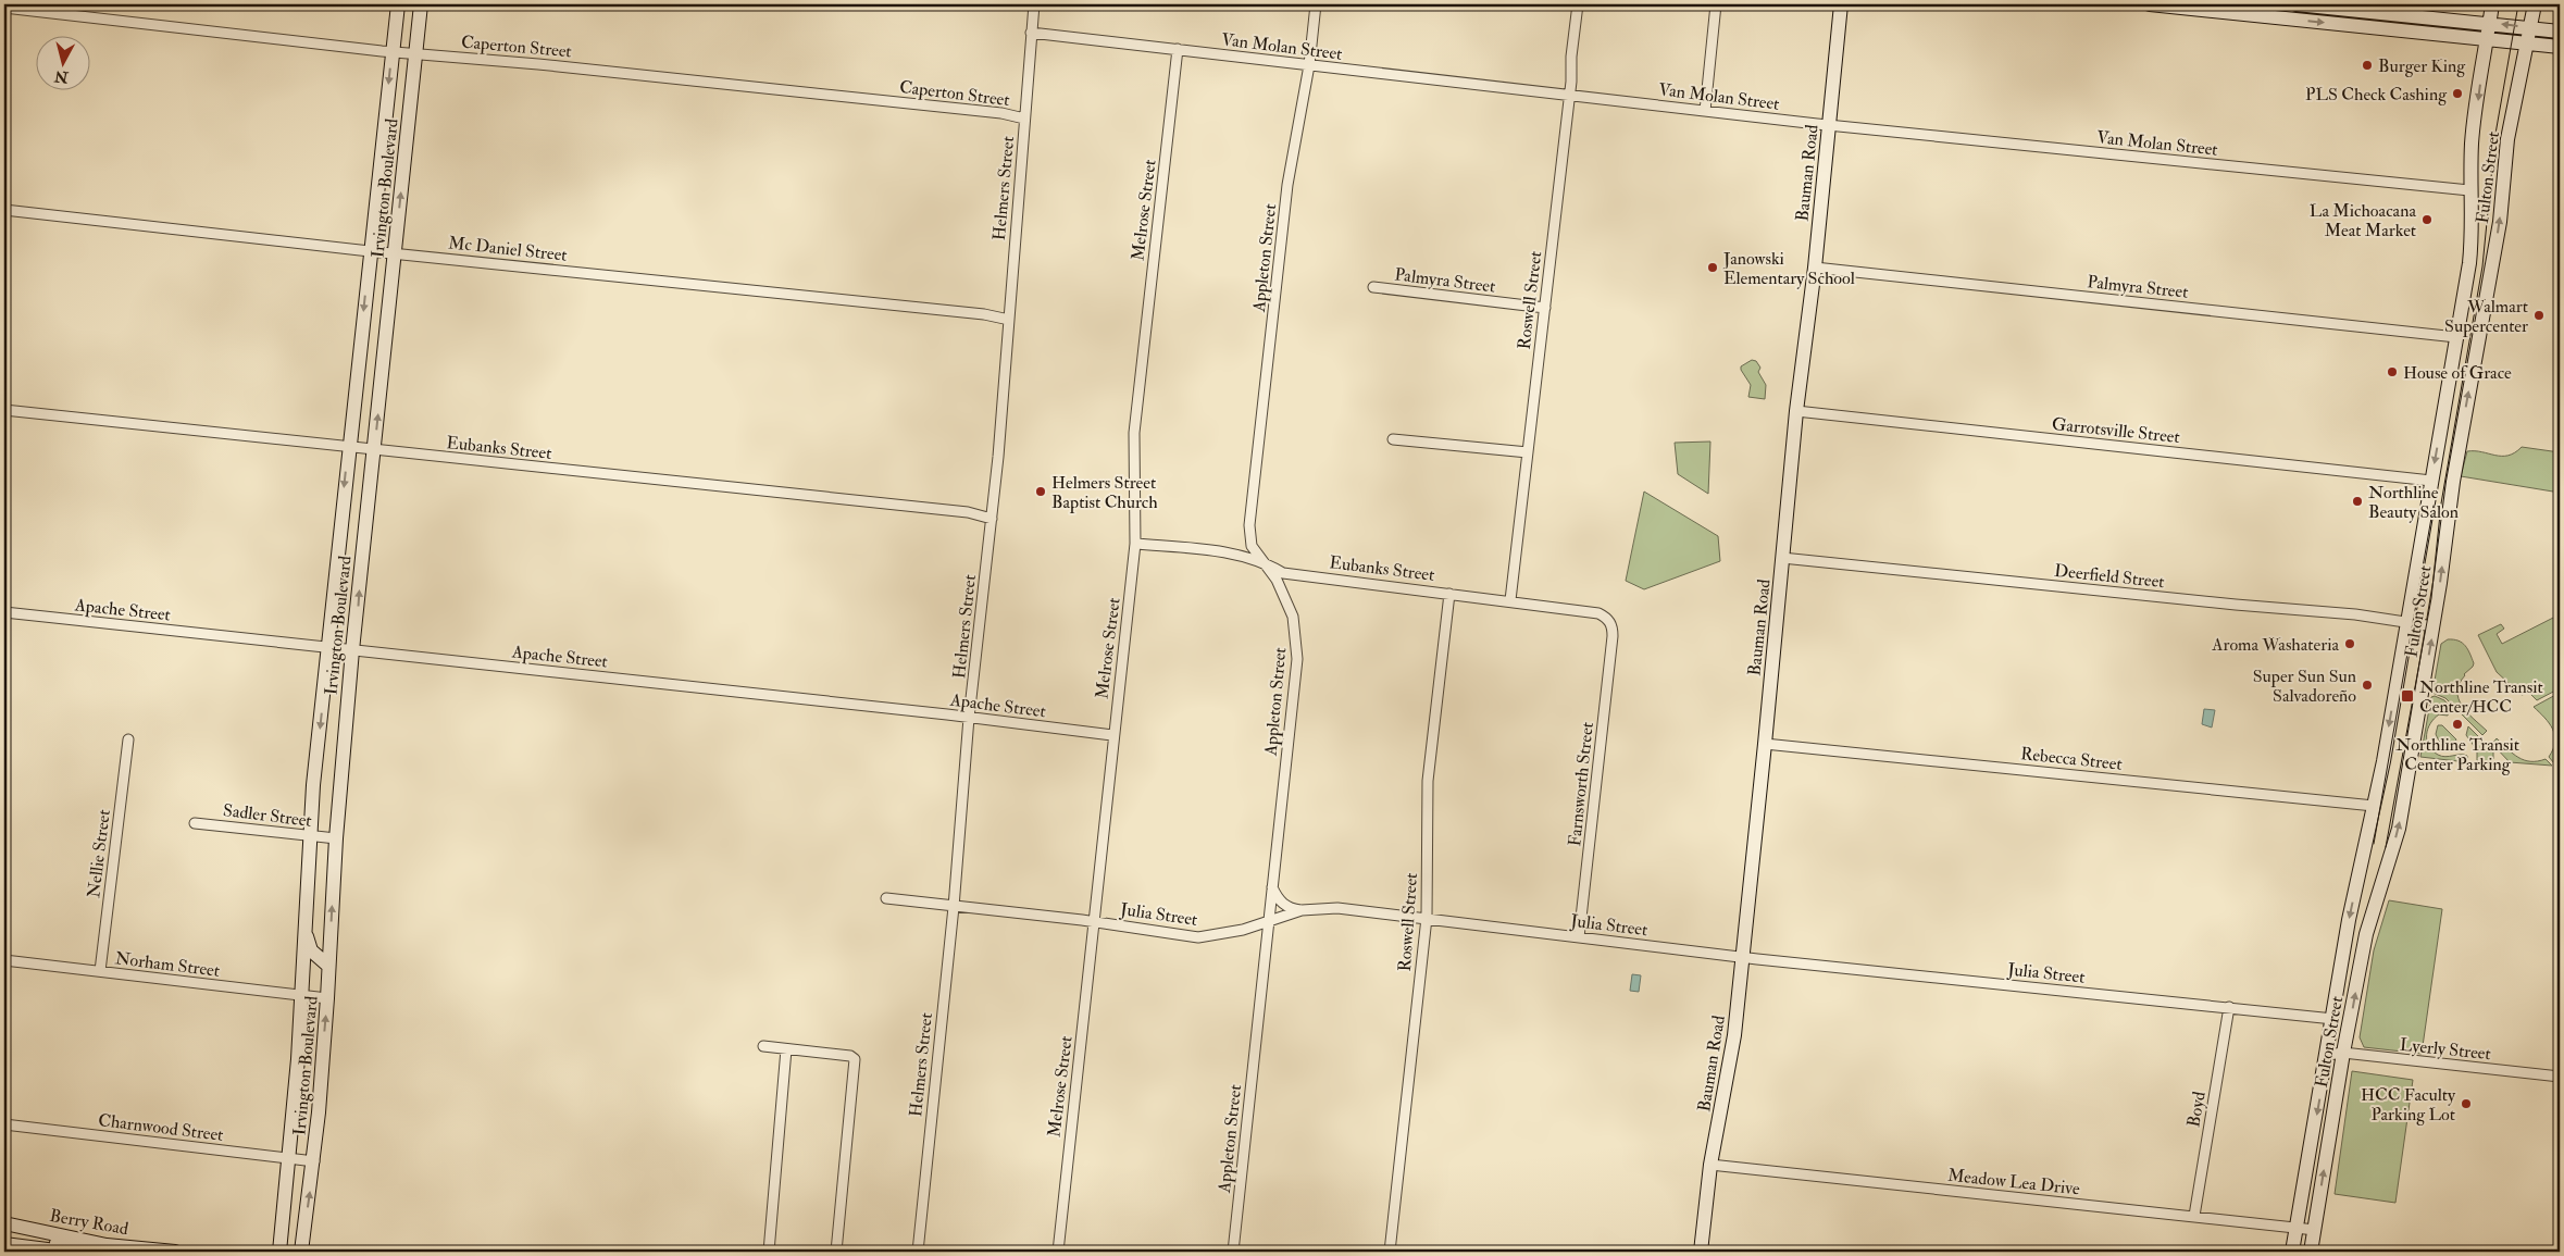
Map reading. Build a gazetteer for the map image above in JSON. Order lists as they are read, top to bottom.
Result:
{
  "streets": {
    "main road": [
      "Bauman Road",
      "Fulton Street",
      "Irvington Boulevard",
      "Berry Road"
    ],
    "street": [
      "Caperton Street",
      "Van Molan Street",
      "Helmers Street",
      "Melrose Street",
      "Mc Daniel Street",
      "Appleton Street",
      "Palmyra Street",
      "Roswell Street",
      "Garrotsville Street",
      "Eubanks Street",
      "Deerfield Street",
      "Apache Street",
      "Rebecca Street",
      "Farnsworth Street",
      "Sadler Street",
      "Nellie Street",
      "Julia Street",
      "Norham Street",
      "Lyerly Street",
      "Boyd",
      "Charnwood Street",
      "Meadow Lea Drive"
    ]
  },
  "crossings": [
    ["Caperton Street", "Irvington Boulevard"],
    ["Caperton Street", "Helmers Street"],
    ["Van Molan Street", "Bauman Road"],
    ["Van Molan Street", "Fulton Street"],
    ["Van Molan Street", "Helmers Street"],
    ["Van Molan Street", "Melrose Street"],
    ["Van Molan Street", "Appleton Street"],
    ["Van Molan Street", "Roswell Street"],
    ["Bauman Road", "Palmyra Street"],
    ["Bauman Road", "Garrotsville Street"],
    ["Bauman Road", "Deerfield Street"],
    ["Bauman Road", "Rebecca Street"],
    ["Bauman Road", "Julia Street"],
    ["Bauman Road", "Meadow Lea Drive"],
    ["Fulton Street", "Palmyra Street"],
    ["Fulton Street", "Garrotsville Street"],
    ["Fulton Street", "Deerfield Street"],
    ["Fulton Street", "Rebecca Street"],
    ["Fulton Street", "Julia Street"],
    ["Fulton Street", "Lyerly Street"],
    ["Fulton Street", "Meadow Lea Drive"],
    ["Irvington Boulevard", "Mc Daniel Street"],
    ["Irvington Boulevard", "Eubanks Street"],
    ["Irvington Boulevard", "Apache Street"],
    ["Irvington Boulevard", "Sadler Street"],
    ["Irvington Boulevard", "Norham Street"],
    ["Irvington Boulevard", "Charnwood Street"],
    ["Helmers Street", "Mc Daniel Street"],
    ["Helmers Street", "Eubanks Street"],
    ["Helmers Street", "Apache Street"],
    ["Helmers Street", "Julia Street"],
    ["Melrose Street", "Apache Street"],
    ["Melrose Street", "Julia Street"],
    ["Appleton Street", "Eubanks Street"],
    ["Appleton Street", "Julia Street"],
    ["Palmyra Street", "Roswell Street"],
    ["Roswell Street", "Eubanks Street"],
    ["Roswell Street", "Julia Street"],
    ["Eubanks Street", "Farnsworth Street"],
    ["Farnsworth Street", "Julia Street"],
    ["Nellie Street", "Norham Street"],
    ["Julia Street", "Boyd"],
    ["Boyd", "Meadow Lea Drive"]
  ],
  "places": {
    "other": [
      "Burger King",
      "PLS Check Cashing",
      "La Michoacana Meat Market",
      "Janowski Elementary School",
      "Walmart Supercenter",
      "House of Grace",
      "Helmers Street Baptist Church",
      "Northline Beauty Salon",
      "Aroma Washateria",
      "Super Sun Sun Salvadoreño",
      "Northline Transit Center Parking",
      "HCC Faculty Parking Lot"
    ],
    "transit": ["Northline Transit Center/HCC"]
  },
  "north": "bottom"
}
